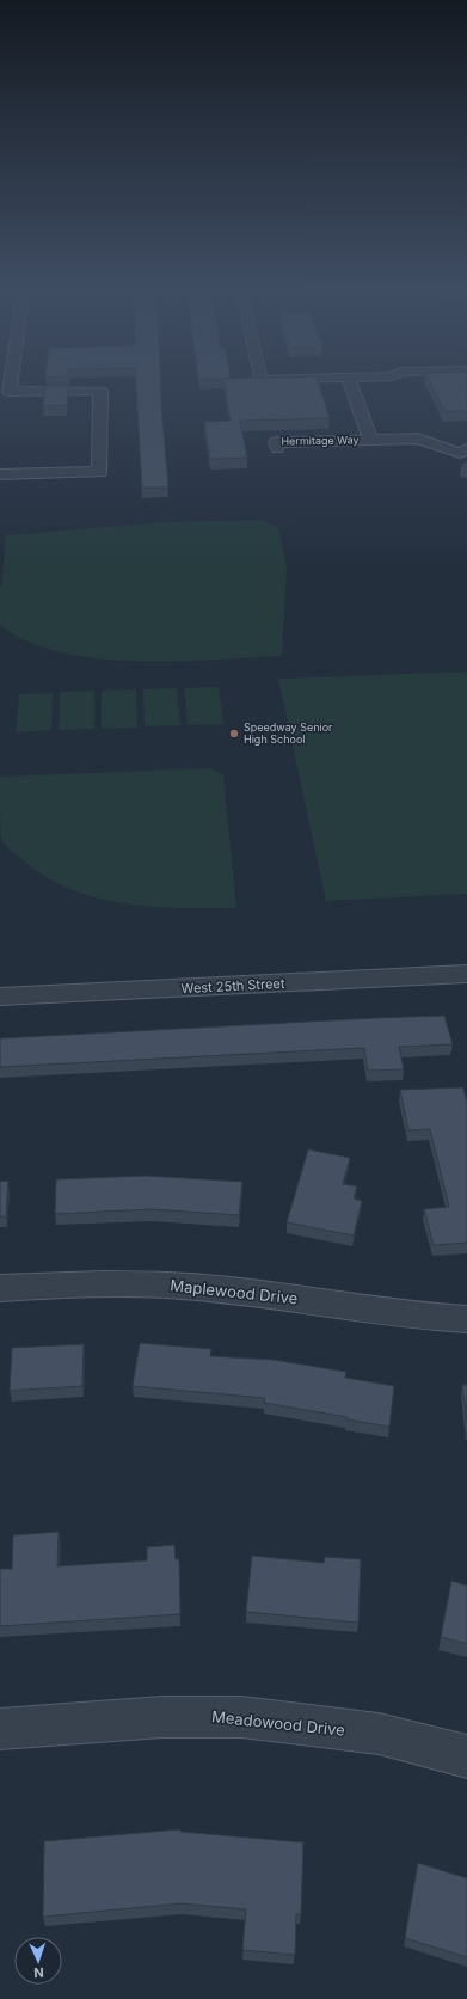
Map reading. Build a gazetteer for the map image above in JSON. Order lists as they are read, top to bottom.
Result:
{
  "streets": {
    "street": [
      "Hermitage Way",
      "West 25th Street",
      "Maplewood Drive",
      "Meadowood Drive"
    ]
  },
  "places": ["Speedway Senior High School"],
  "north": "bottom"
}
